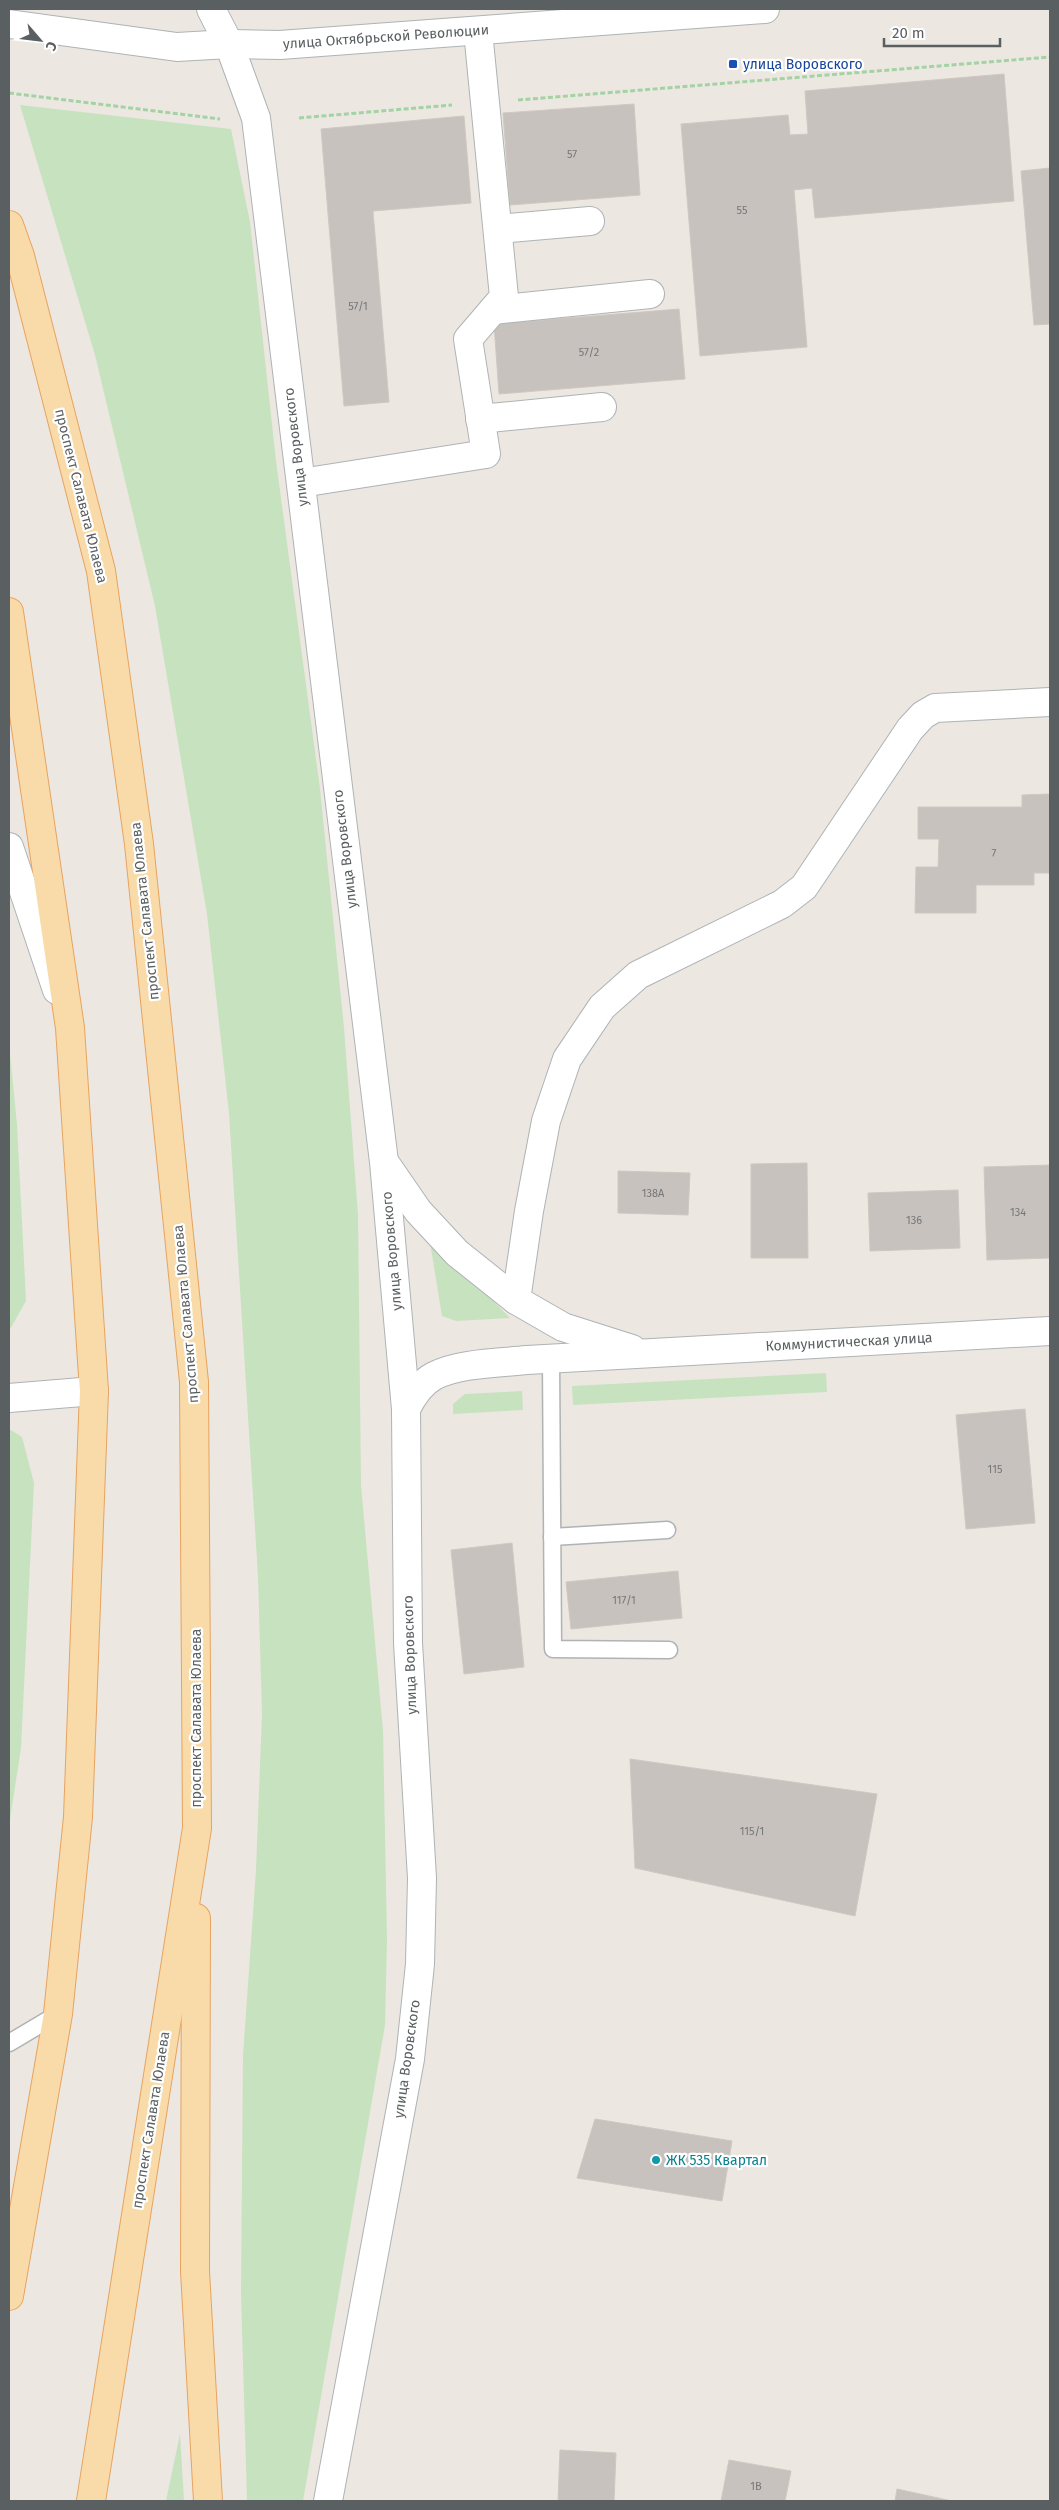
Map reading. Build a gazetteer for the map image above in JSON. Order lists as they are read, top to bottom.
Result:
{
  "streets": {
    "main road": ["проспект Салавата Юлаева"],
    "street": ["улица Октябрьской Революции", "улица Воровского", "Коммунистическая улица"]
  },
  "crossings": [
    ["улица Октябрьской Революции", "улица Воровского"],
    ["улица Воровского", "Коммунистическая улица"]
  ],
  "places": {
    "transit": ["улица Воровского"],
    "other": ["ЖК 535 Квартал"]
  },
  "house_numbers": [
    "57",
    "55",
    "57/1",
    "57/2",
    "7",
    "138А",
    "134",
    "136",
    "115",
    "117/1",
    "115/1",
    "1В"
  ],
  "scale_bar": "20 m",
  "north": "bottom right"
}
